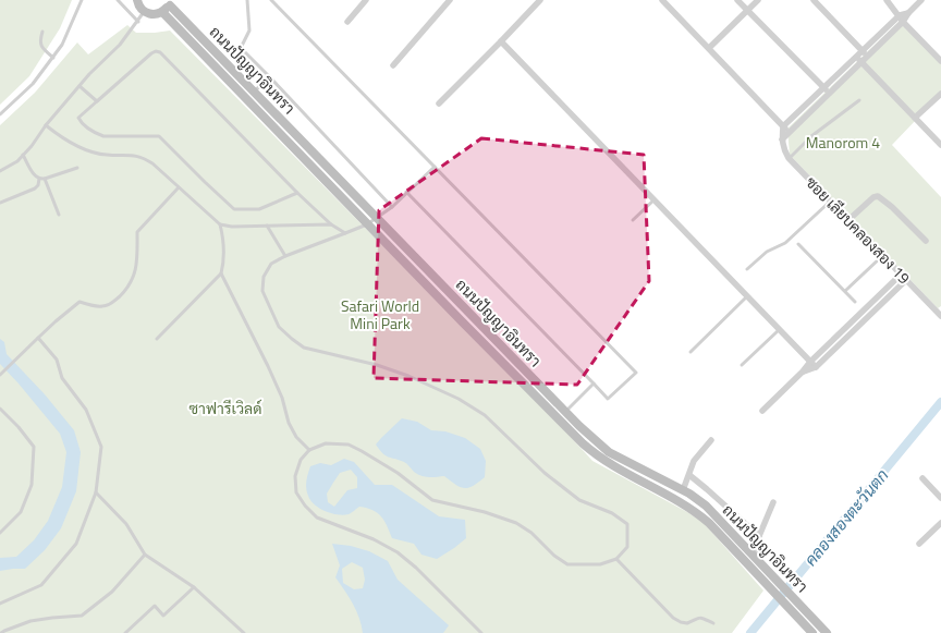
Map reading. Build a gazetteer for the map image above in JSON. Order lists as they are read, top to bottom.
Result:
{
  "streets": {
    "street": ["ถนนปัญญาอินทรา", "ซอย เลียบคลองสอง 19"]
  },
  "water": ["คลองสองตะวันตก"],
  "parks": ["Manorom 4", "Safari World Mini Park", "ซาฟารีเวิลด์"]
}
